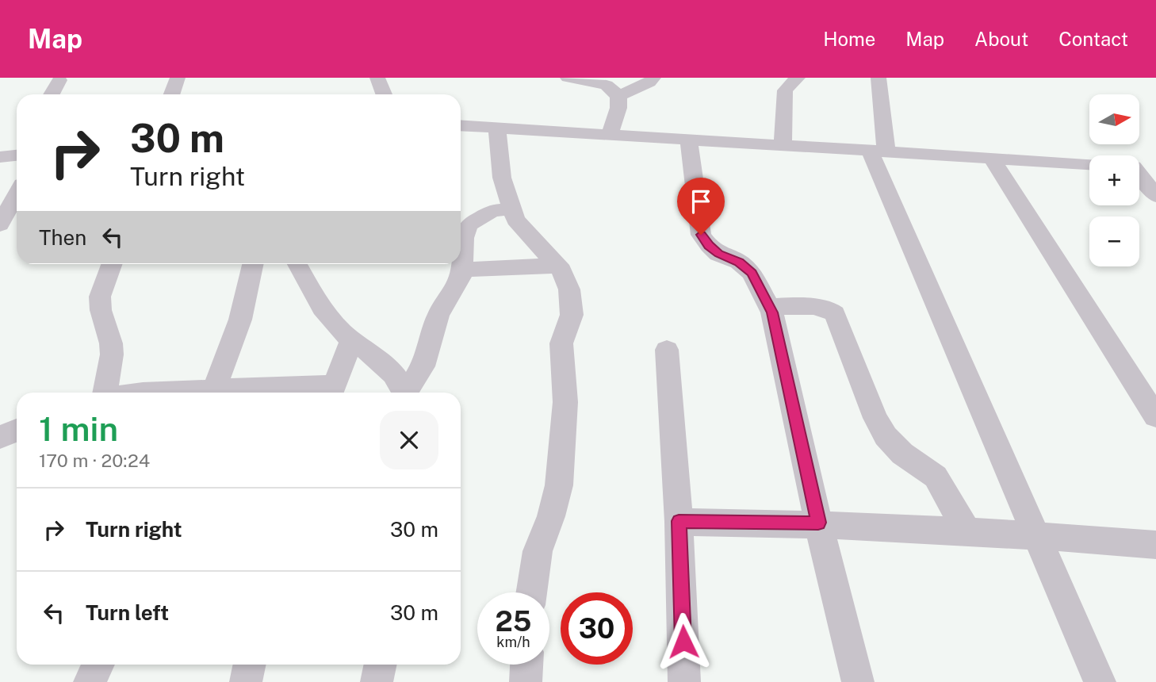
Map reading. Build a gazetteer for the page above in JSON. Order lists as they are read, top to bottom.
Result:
{
  "north": "right",
  "page": {
    "header": "Map",
    "nav": [
      "Home",
      "Map",
      "About",
      "Contact"
    ],
    "map_buttons": ["+", "−"],
    "turn": ["30 m", "Turn right"],
    "then": "Then",
    "heading": ["1 min", "170 m · 20:24"],
    "list": [
      {
        "name": "Turn right",
        "value": "30 m"
      },
      {
        "name": "Turn left",
        "value": "30 m"
      }
    ],
    "speed": "25 km/h",
    "limit": "30"
  }
}
